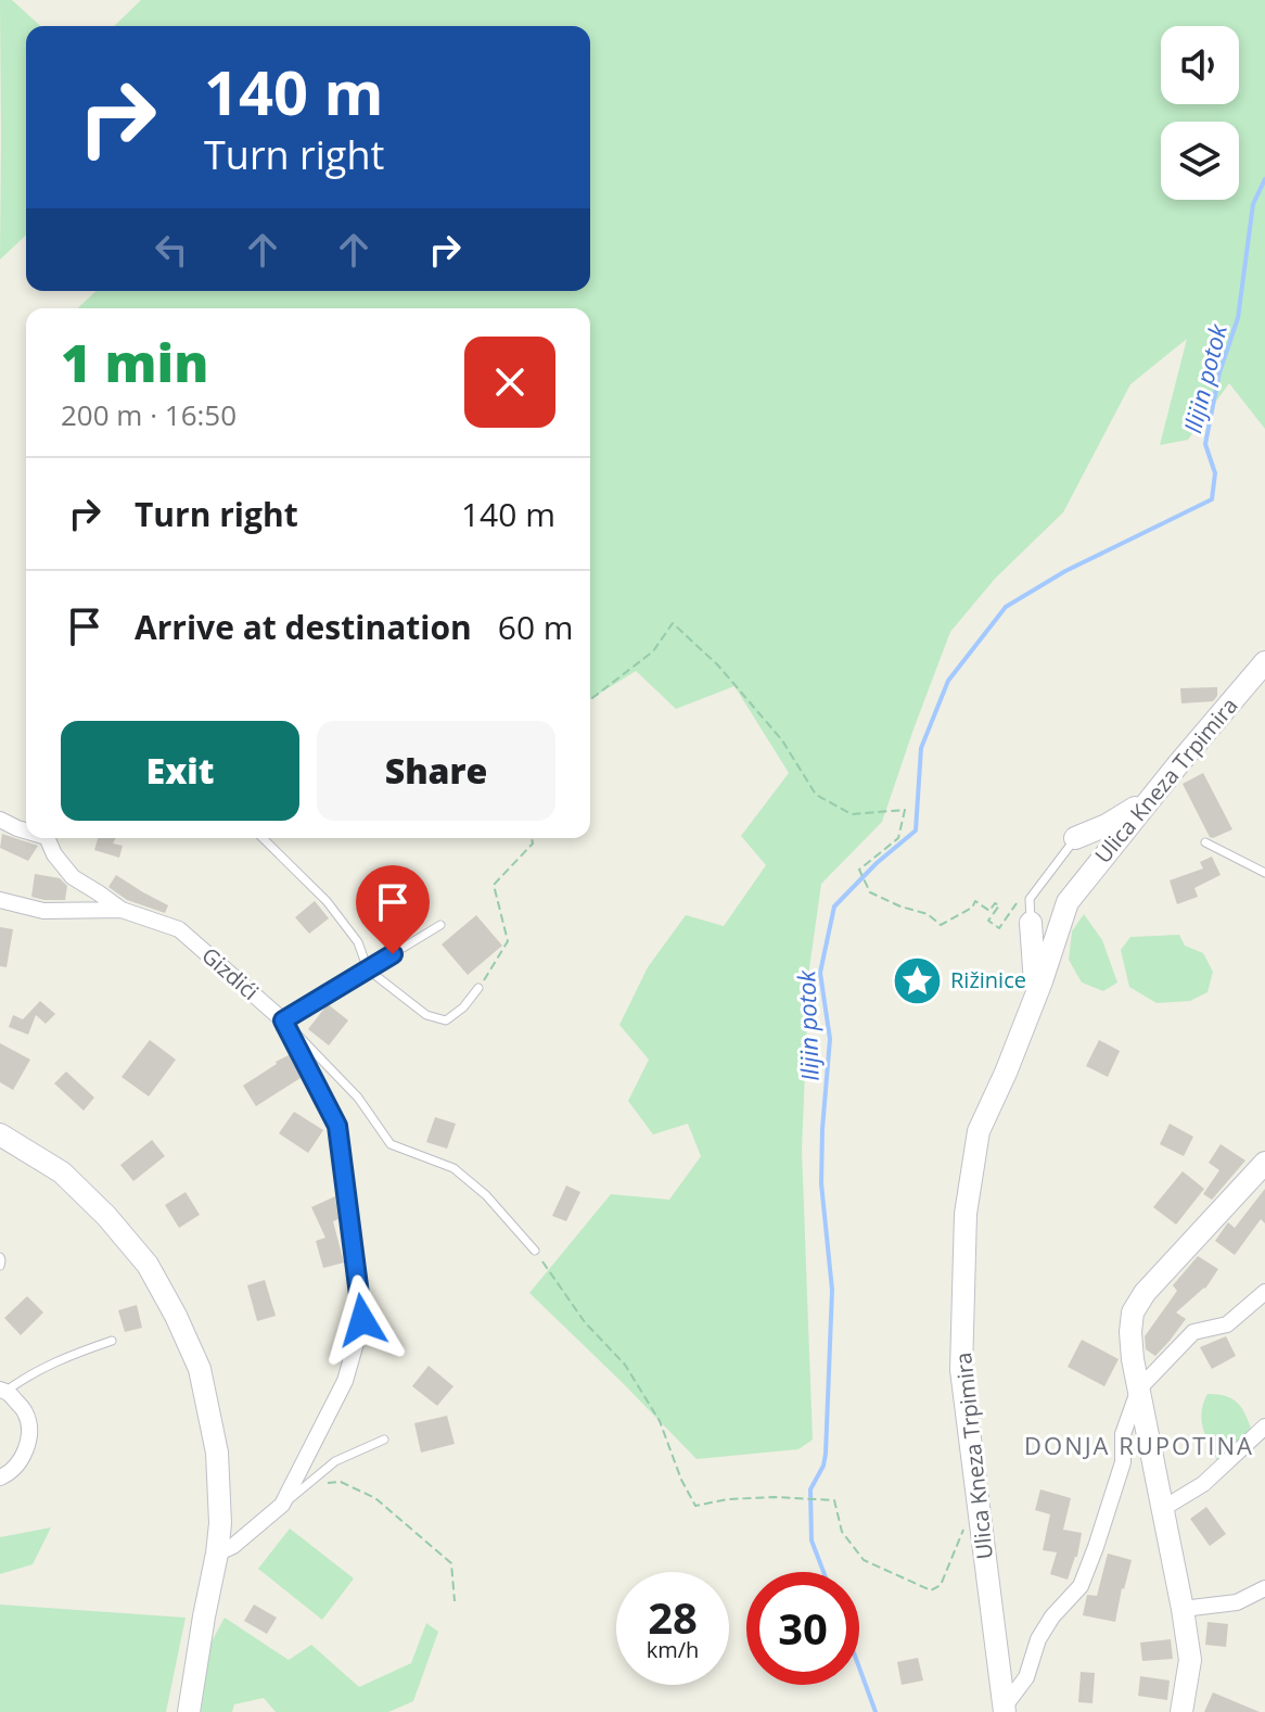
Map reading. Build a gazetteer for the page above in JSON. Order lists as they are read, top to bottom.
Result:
{
  "streets": {
    "main road": ["Ulica Kneza Trpimira"],
    "street": ["Gizdići"]
  },
  "districts": ["DONJA RUPOTINA"],
  "water": ["Ilijin potok"],
  "places": {
    "place": ["Rižinice"]
  },
  "page": {
    "turn": ["140 m", "Turn right"],
    "heading": ["1 min", "200 m · 16:50"],
    "list": [
      {
        "name": "Turn right",
        "value": "140 m"
      },
      {
        "name": "Arrive at destination",
        "value": "60 m"
      }
    ],
    "buttons": ["Exit", "Share"],
    "speed": "28 km/h",
    "limit": "30"
  }
}
